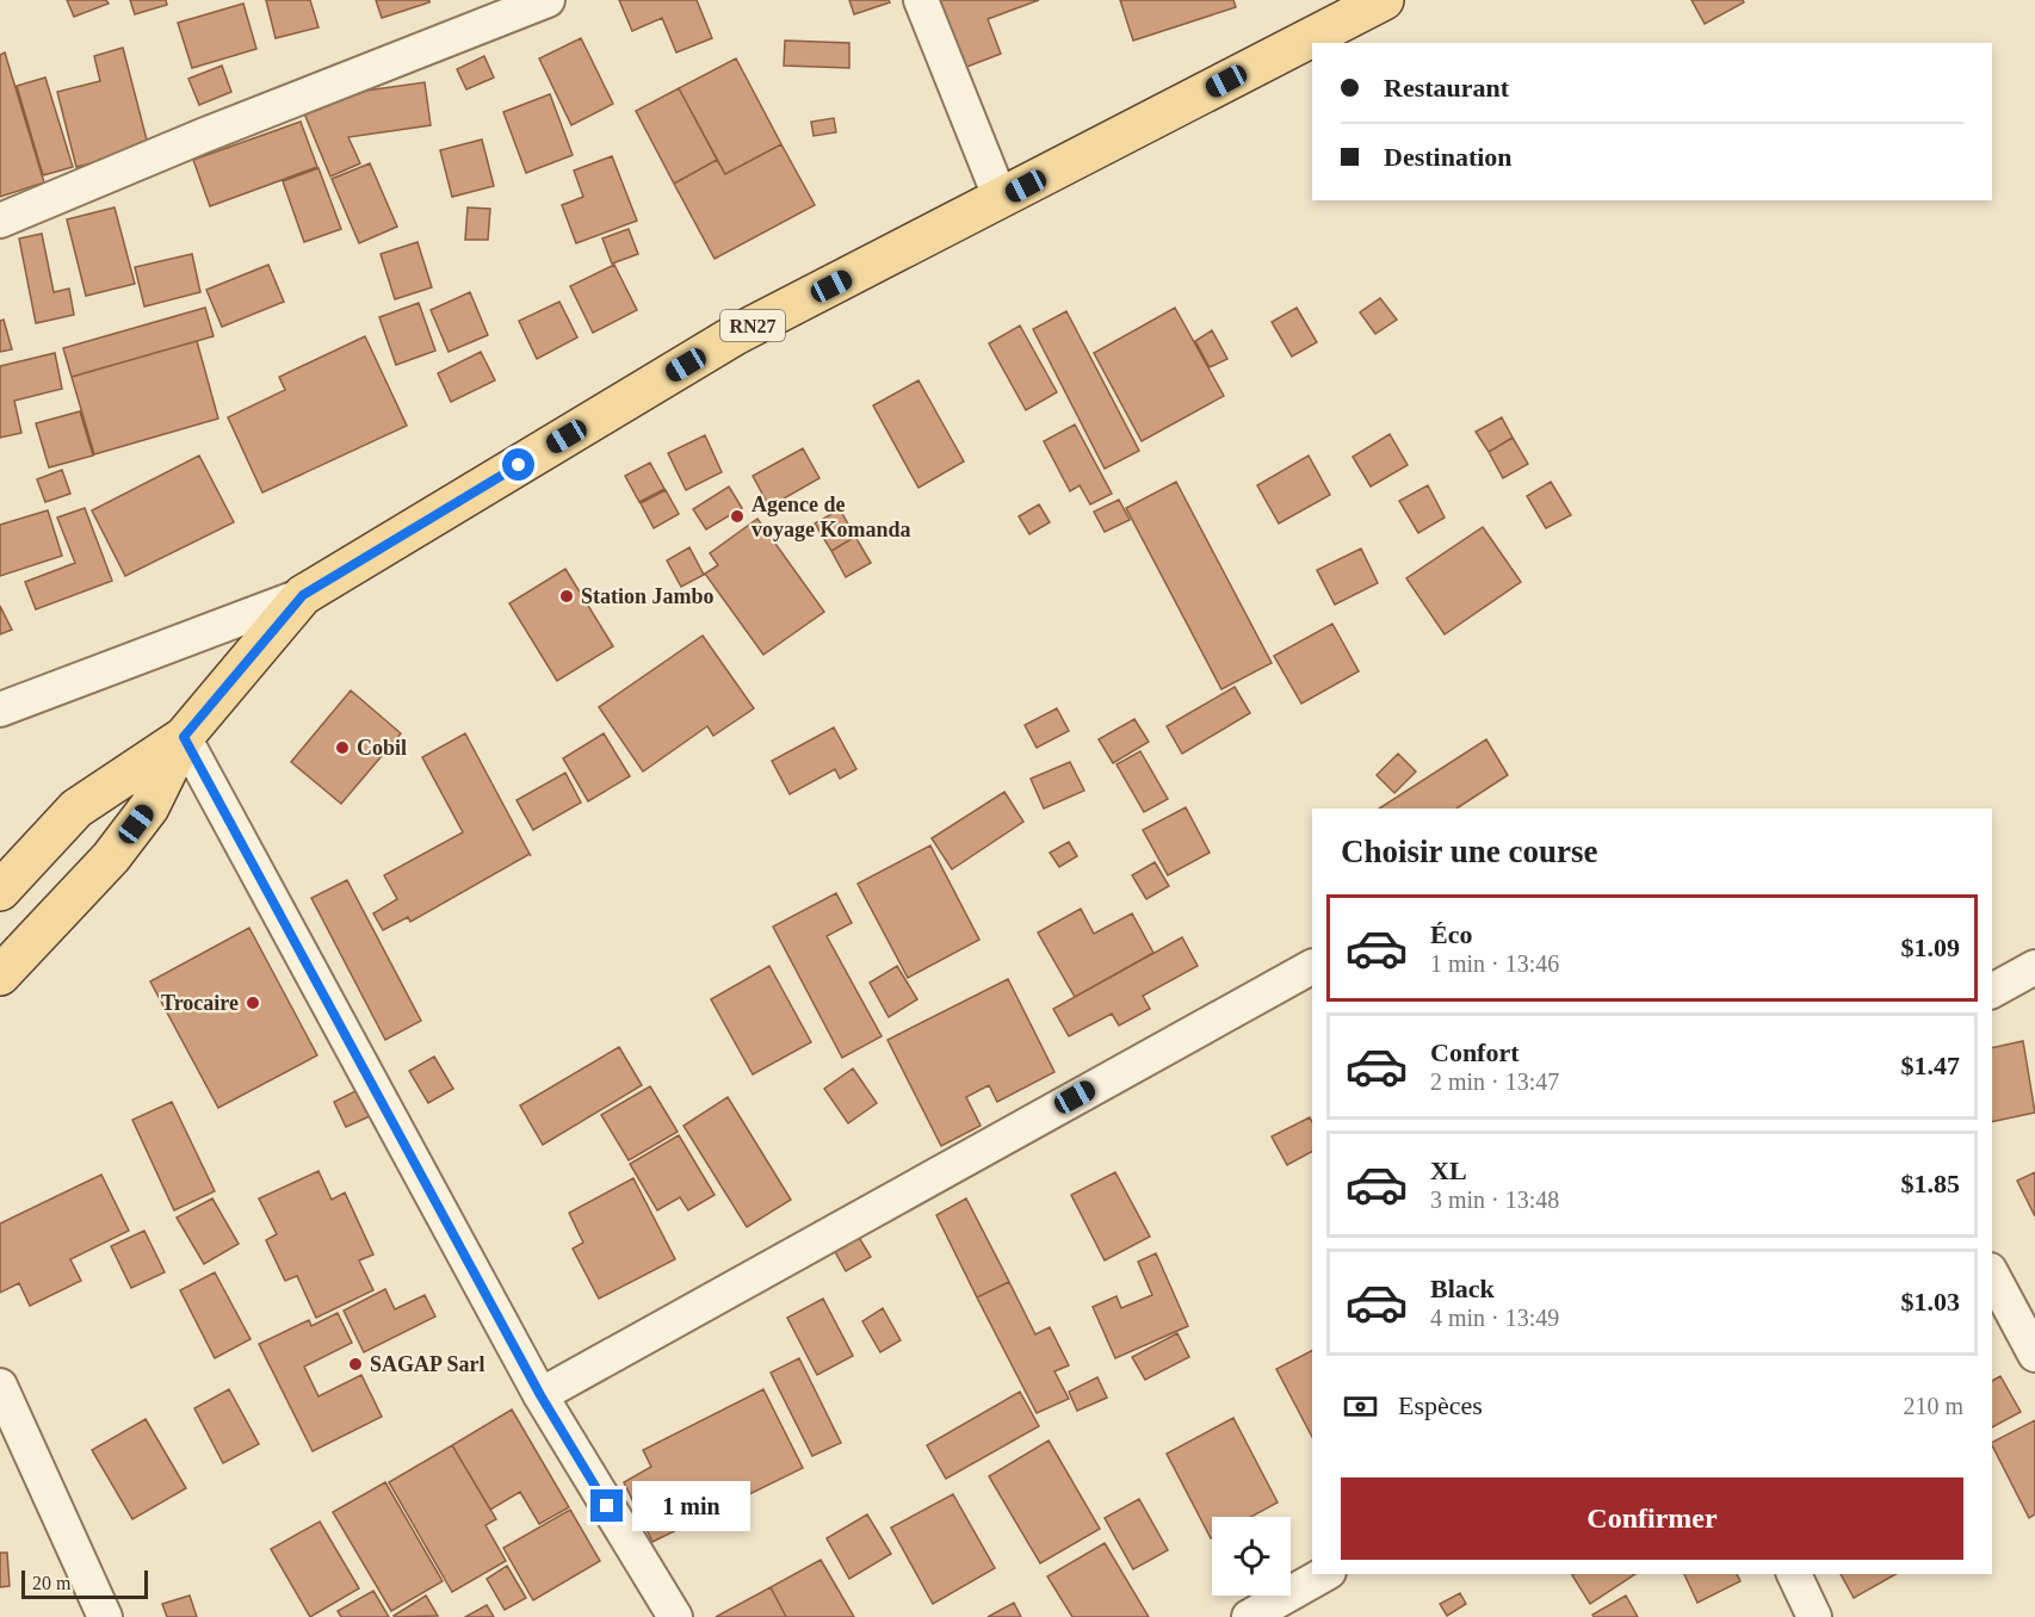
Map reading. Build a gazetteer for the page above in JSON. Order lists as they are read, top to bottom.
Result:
{
  "streets": {
    "main road": ["RN27"]
  },
  "places": [
    "Agence de voyage Komanda",
    "Station Jambo",
    "Cobil",
    "Trocaire",
    "SAGAP Sarl"
  ],
  "scale_bar": "20 m",
  "page": {
    "banner": ["Restaurant", "Destination"],
    "heading": "Choisir une course",
    "list": [
      {
        "name": "Éco",
        "note": "1 min · 13:46",
        "value": "$1.09"
      },
      {
        "name": "Confort",
        "note": "2 min · 13:47",
        "value": "$1.47"
      },
      {
        "name": "XL",
        "note": "3 min · 13:48",
        "value": "$1.85"
      },
      {
        "name": "Black",
        "note": "4 min · 13:49",
        "value": "$1.03"
      }
    ],
    "pay": ["Espèces", "210 m"],
    "buttons": "Confirmer",
    "bubble": "1 min",
    "scale": "20 m"
  }
}
